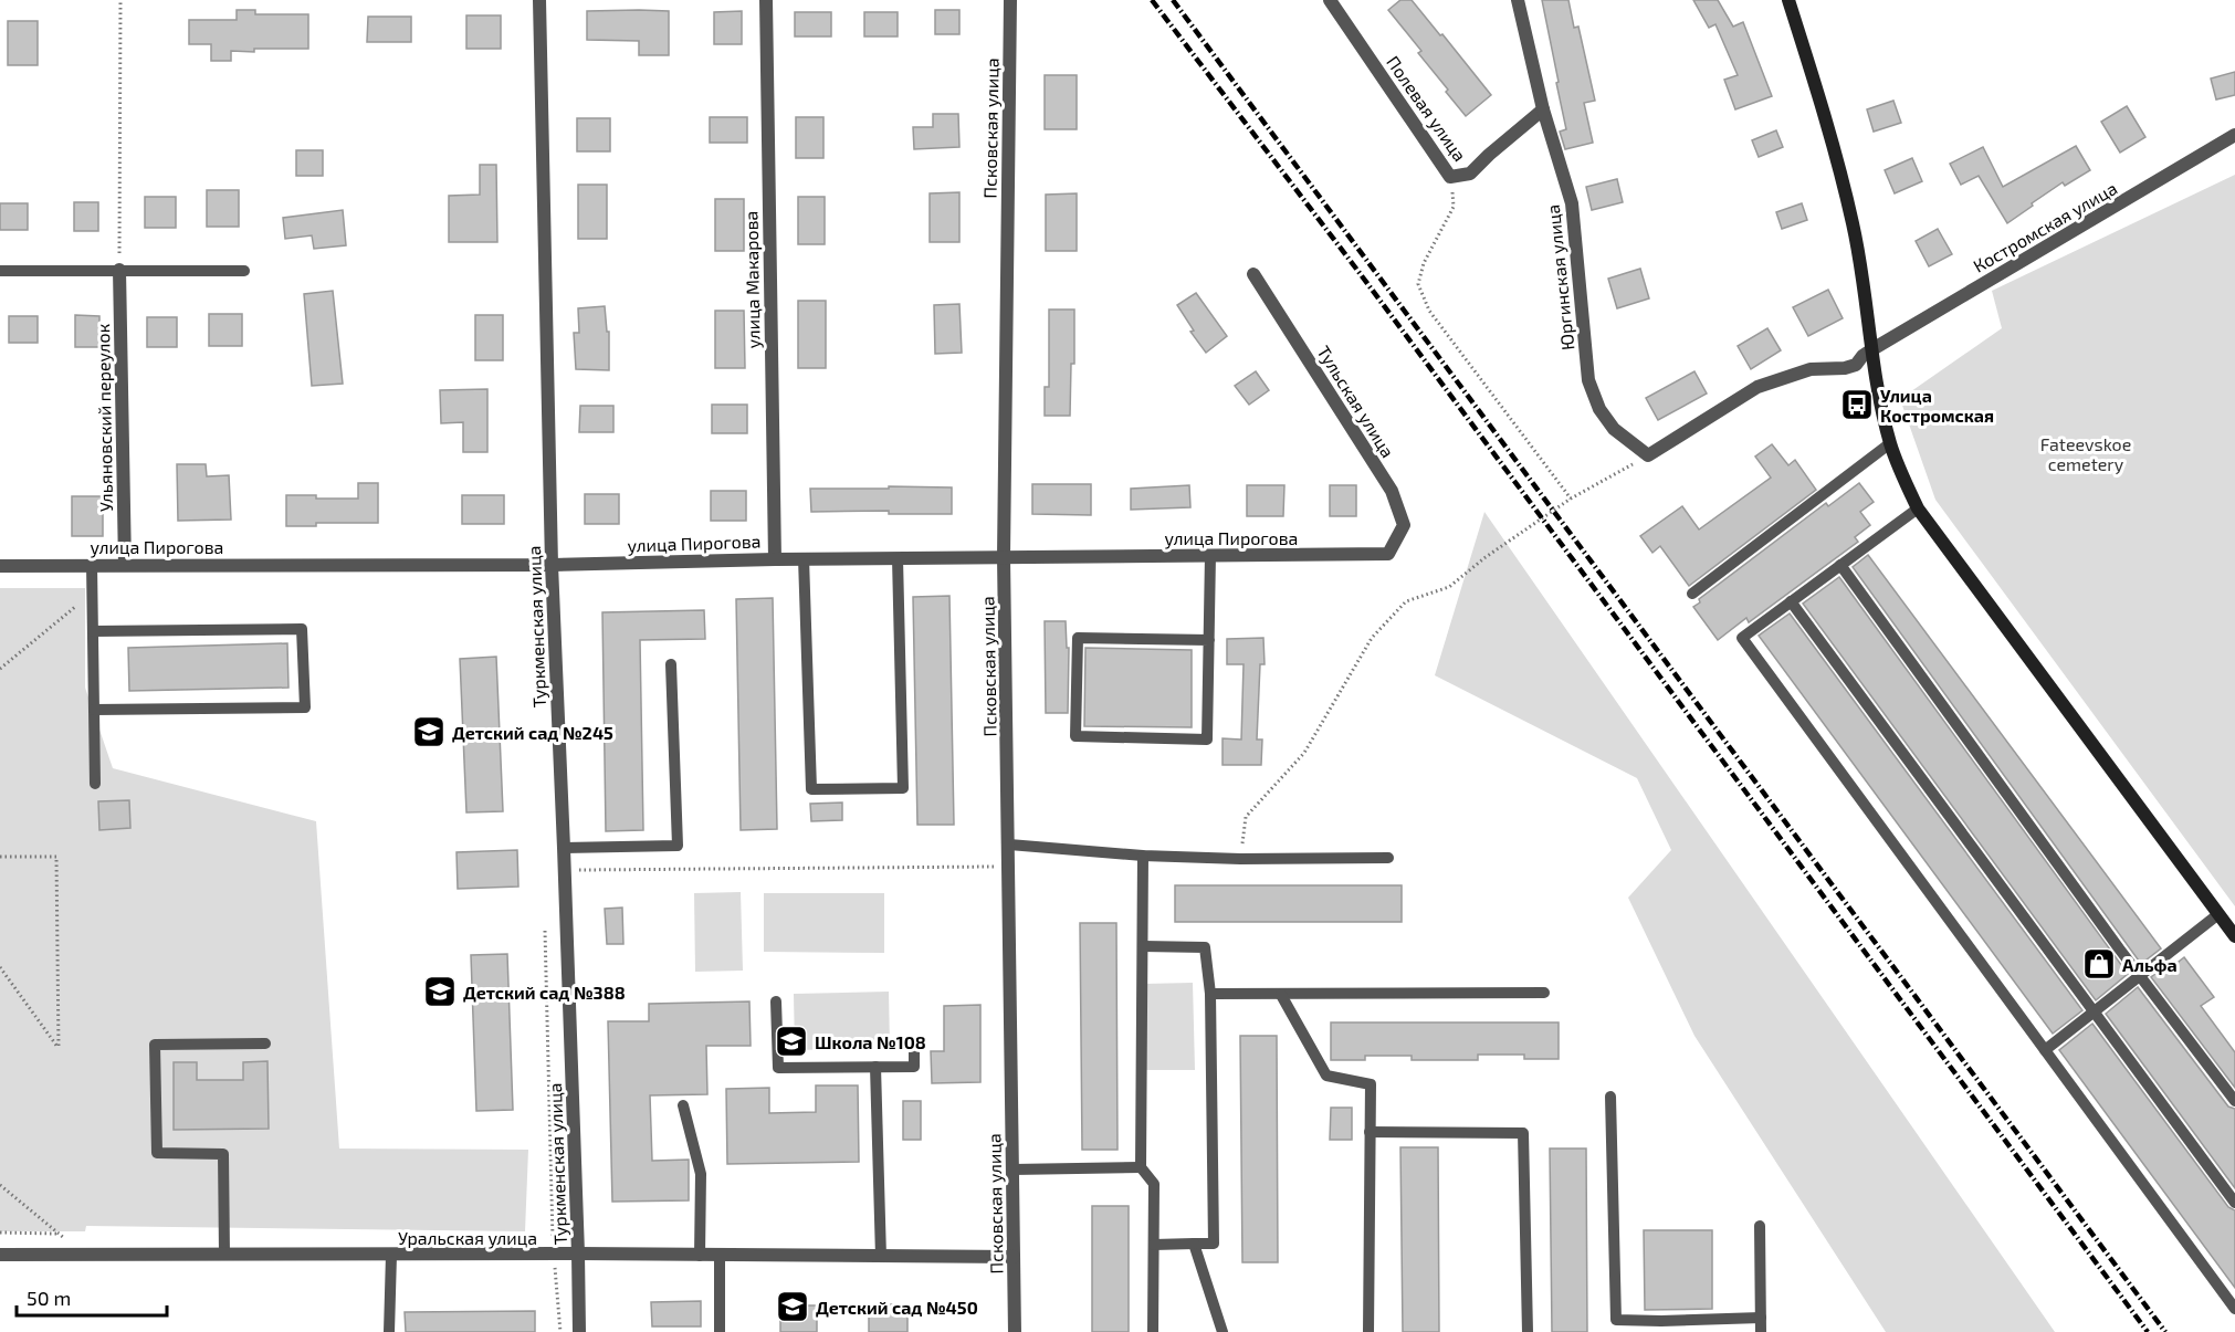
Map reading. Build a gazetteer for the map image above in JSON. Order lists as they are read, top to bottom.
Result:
{
  "streets": {
    "street": [
      "Полевая улица",
      "Псковская улица",
      "Костромская улица",
      "Юргинская улица",
      "улица Макарова",
      "Тульская улица",
      "Ульяновский переулок",
      "улица Пирогова",
      "Туркменская улица",
      "Уральская улица"
    ]
  },
  "crossings": [
    ["Полевая улица", "Юргинская улица"],
    ["Псковская улица", "улица Пирогова"],
    ["Псковская улица", "Уральская улица"],
    ["Костромская улица", "Юргинская улица"],
    ["улица Макарова", "улица Пирогова"],
    ["Тульская улица", "улица Пирогова"],
    ["Ульяновский переулок", "улица Пирогова"],
    ["улица Пирогова", "Туркменская улица"],
    ["Туркменская улица", "Уральская улица"]
  ],
  "parks": ["Fateevskoe cemetery"],
  "places": {
    "bus stop": ["Улица Костромская"],
    "school or university": [
      "Детский сад №245",
      "Детский сад №388",
      "Школа №108",
      "Детский сад №450"
    ],
    "shop": ["Альфа"]
  },
  "scale_bar": "50 m"
}
